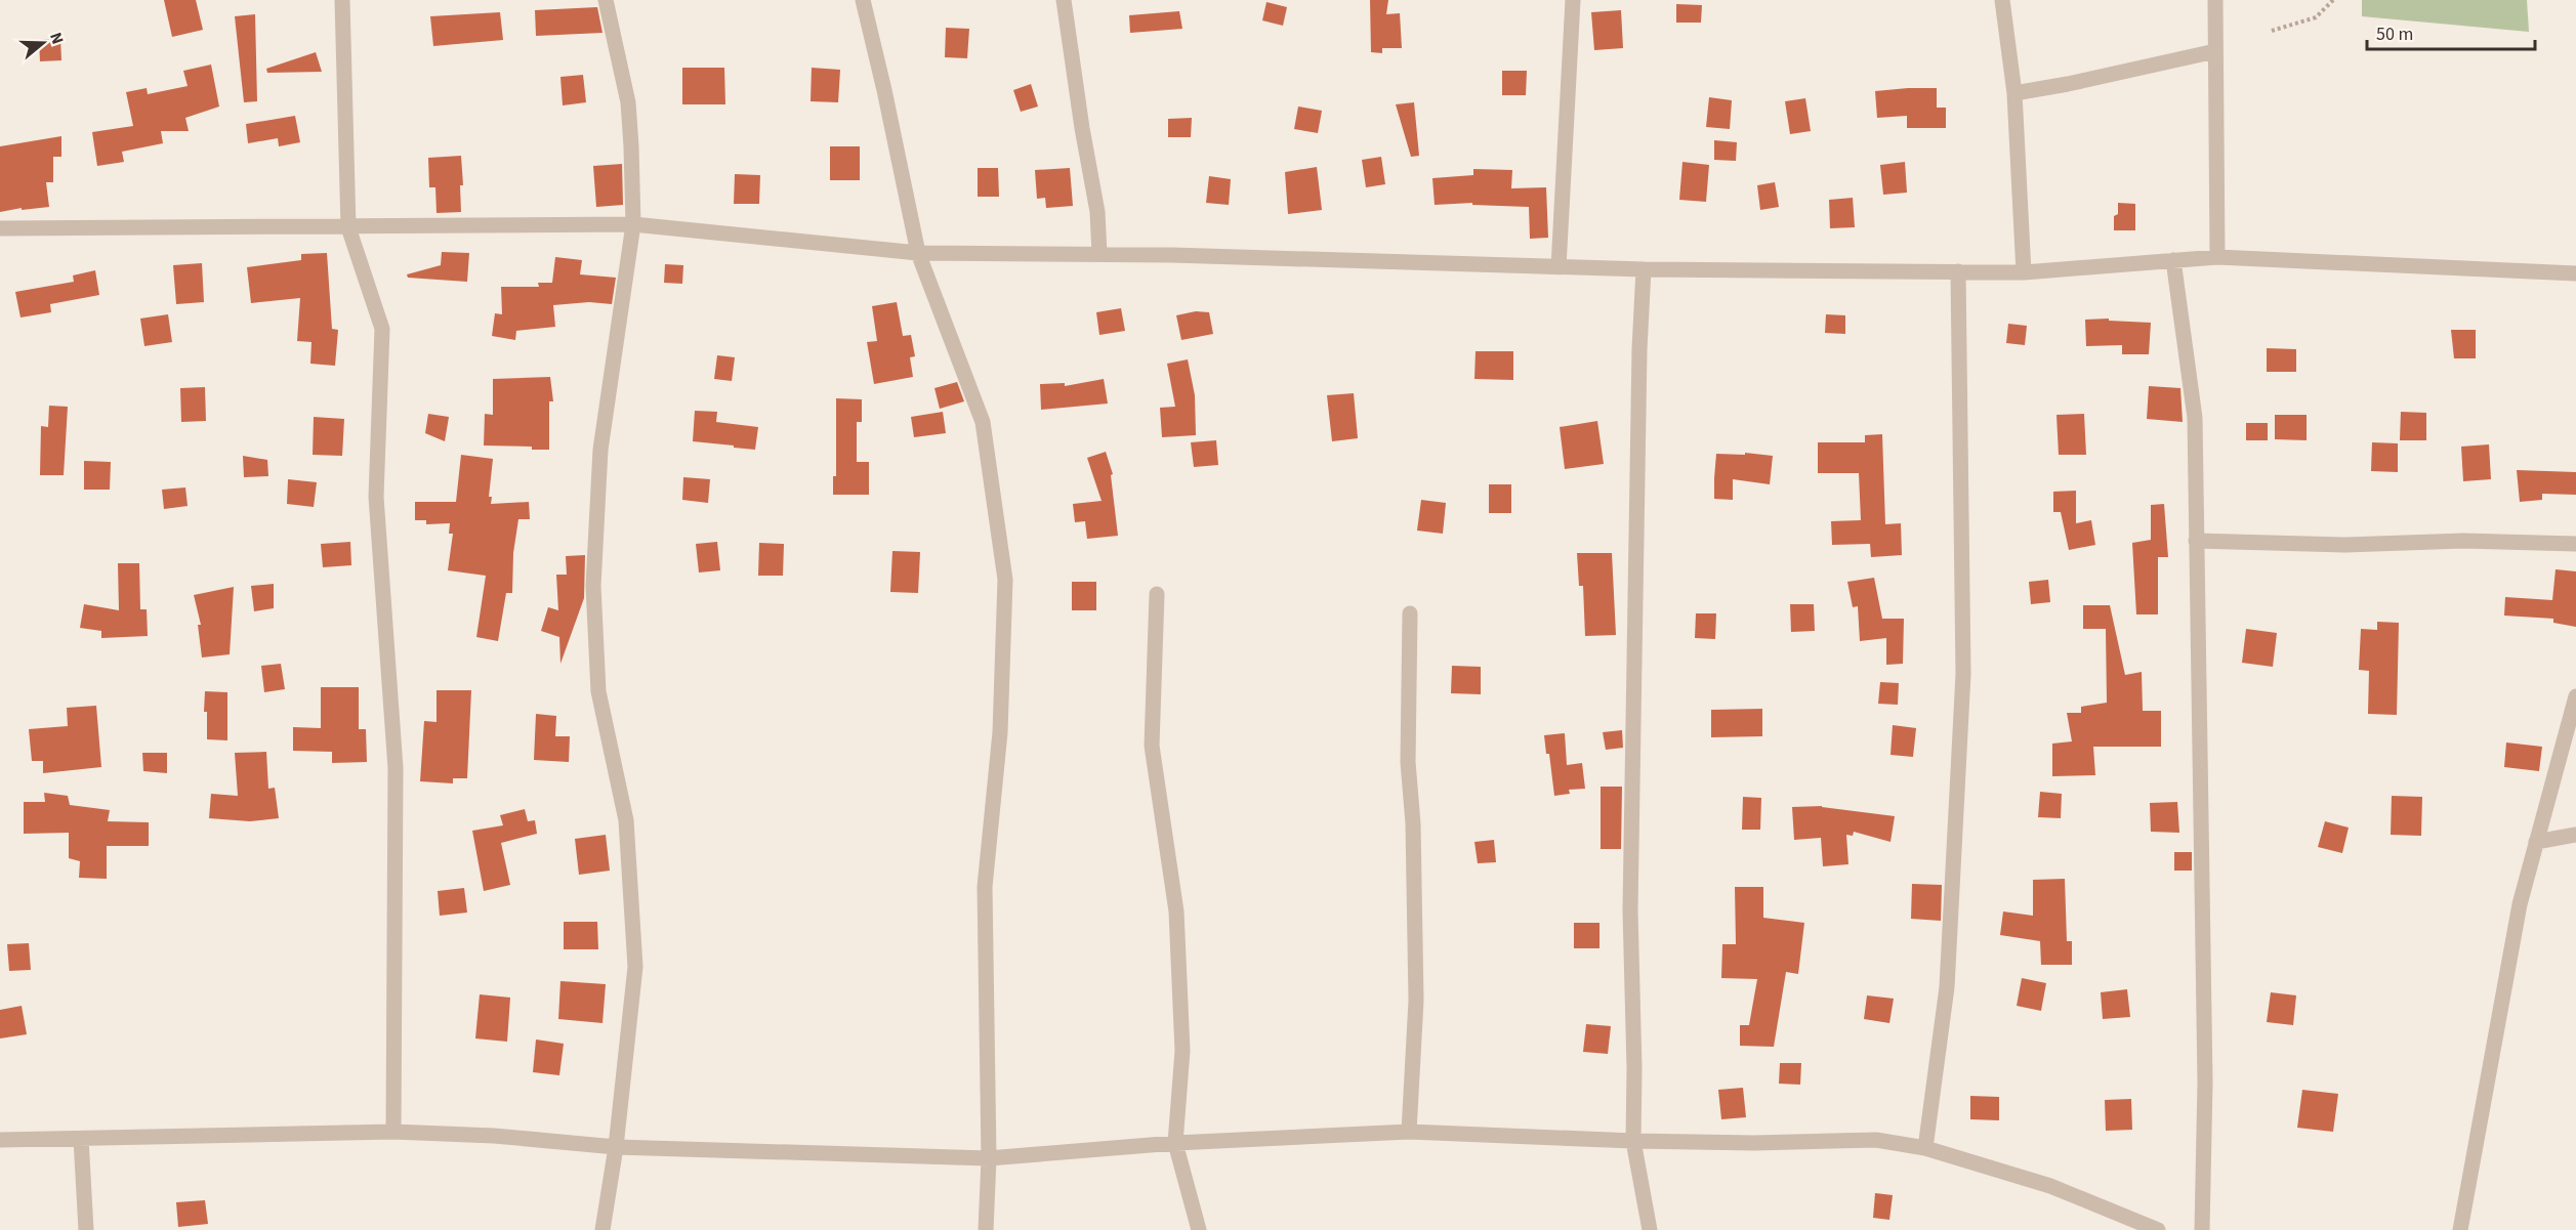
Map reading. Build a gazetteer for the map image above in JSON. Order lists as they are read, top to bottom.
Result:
{
  "scale_bar": "50 m",
  "north": "right"
}
